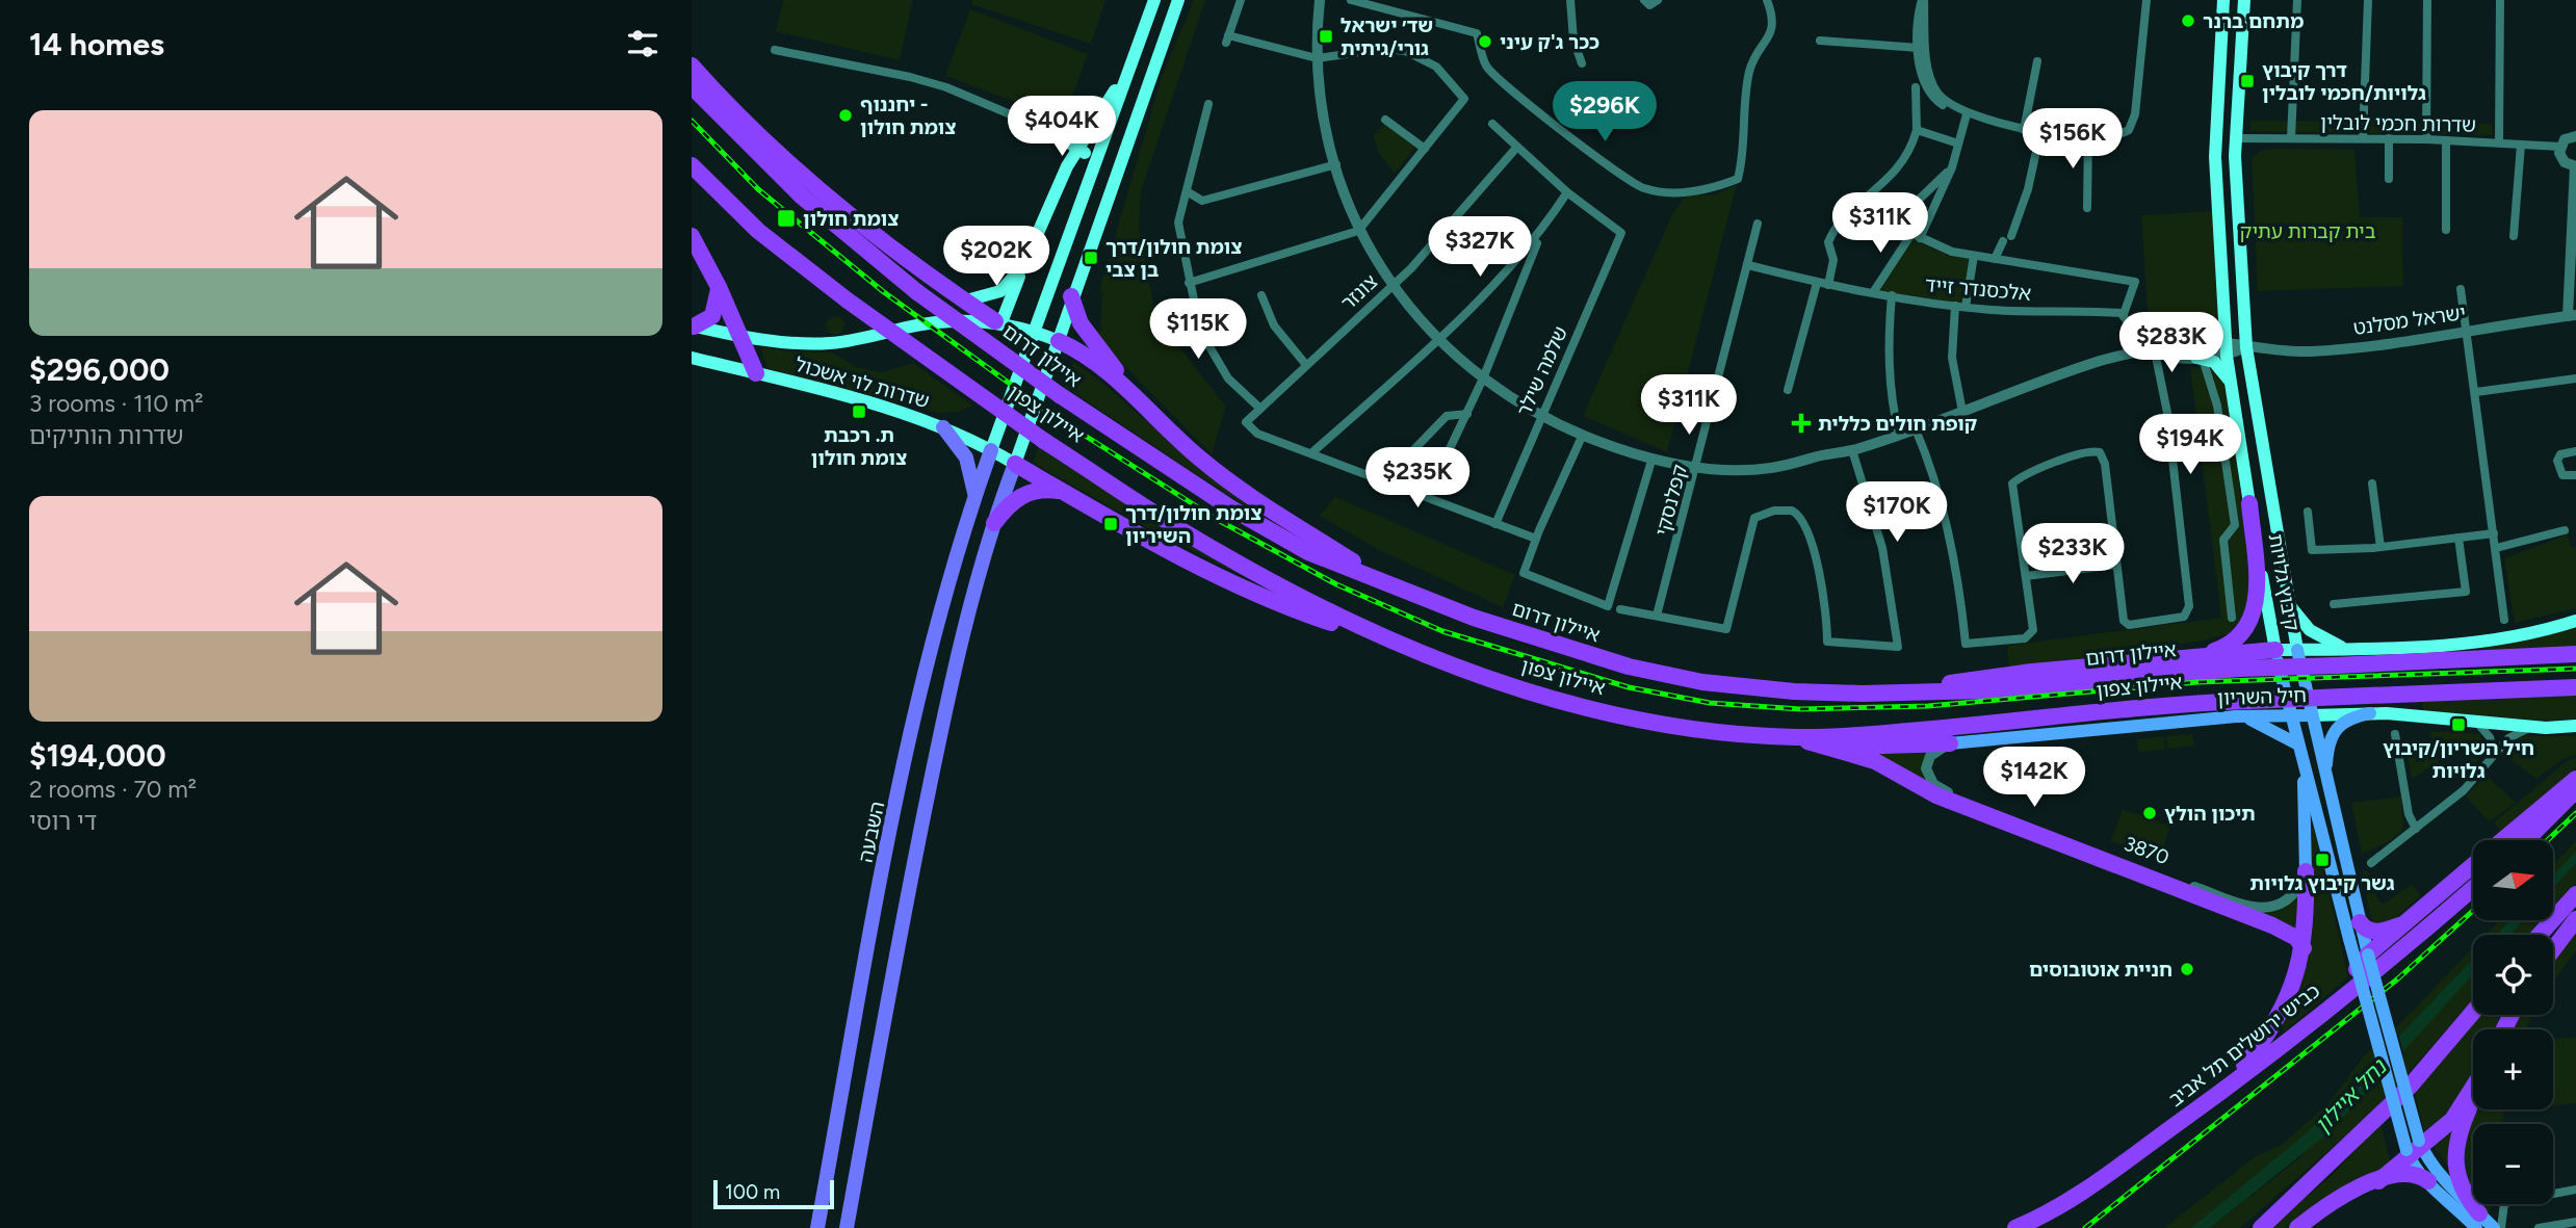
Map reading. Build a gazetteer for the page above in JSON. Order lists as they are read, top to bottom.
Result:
{
  "streets": {
    "highway": [
      "איילון דרום",
      "איילון צפון",
      "השבעה",
      "כביש ירושלים תל אביב"
    ],
    "main road": ["שדרות לוי אשכול", "קיבוץ גלויות", "חיל השריון"],
    "street": [
      "שדרות חכמי לובלין",
      "אלכסנדר זייד",
      "צונזר",
      "ישראל מסלנט",
      "שלמה שילר",
      "קפלנסקי",
      "3870"
    ]
  },
  "crossings": [
    ["שדרות חכמי לובלין", "קיבוץ גלויות"],
    ["אלכסנדר זייד", "קפלנסקי"],
    ["ישראל מסלנט", "קיבוץ גלויות"],
    ["שדרות לוי אשכול", "השבעה"],
    ["קיבוץ גלויות", "חיל השריון"],
    ["חיל השריון", "3870"]
  ],
  "water": ["נחל איילון"],
  "parks": ["בית קברות עתיק"],
  "places": {
    "other": [
      "מתחם ברנר",
      "ככר ג'ק עיני",
      "יחננוף - צומת חולון",
      "תיכון הולץ",
      "חניית אוטובוסים"
    ],
    "transit": [
      "שד׳ ישראל גורי/גיתית",
      "דרך קיבוץ גלויות/חכמי לובלין",
      "צומת חולון",
      "צומת חולון/דרך בן צבי",
      "ת. רכבת צומת חולון",
      "צומת חולון/דרך השיריון",
      "חיל השריון/קיבוץ גלויות",
      "גשר קיבוץ גלויות"
    ],
    "health": ["קופת חולים כללית"]
  },
  "scale_bar": "100 m",
  "north": "right",
  "page": {
    "heading": "14 homes",
    "price": [
      "$296K",
      "$404K",
      "$156K",
      "$311K",
      "$327K",
      "$202K",
      "$115K",
      "$283K",
      "$311K",
      "$194K",
      "$235K",
      "$170K",
      "$233K",
      "$142K"
    ],
    "list": [
      {
        "name": "$296,000",
        "note": "3 rooms · 110 m² · שדרות הותיקים"
      },
      {
        "name": "$194,000",
        "note": "2 rooms · 70 m² · די רוסי"
      }
    ],
    "map_buttons": ["+", "−"],
    "scale": "100 m"
  }
}
